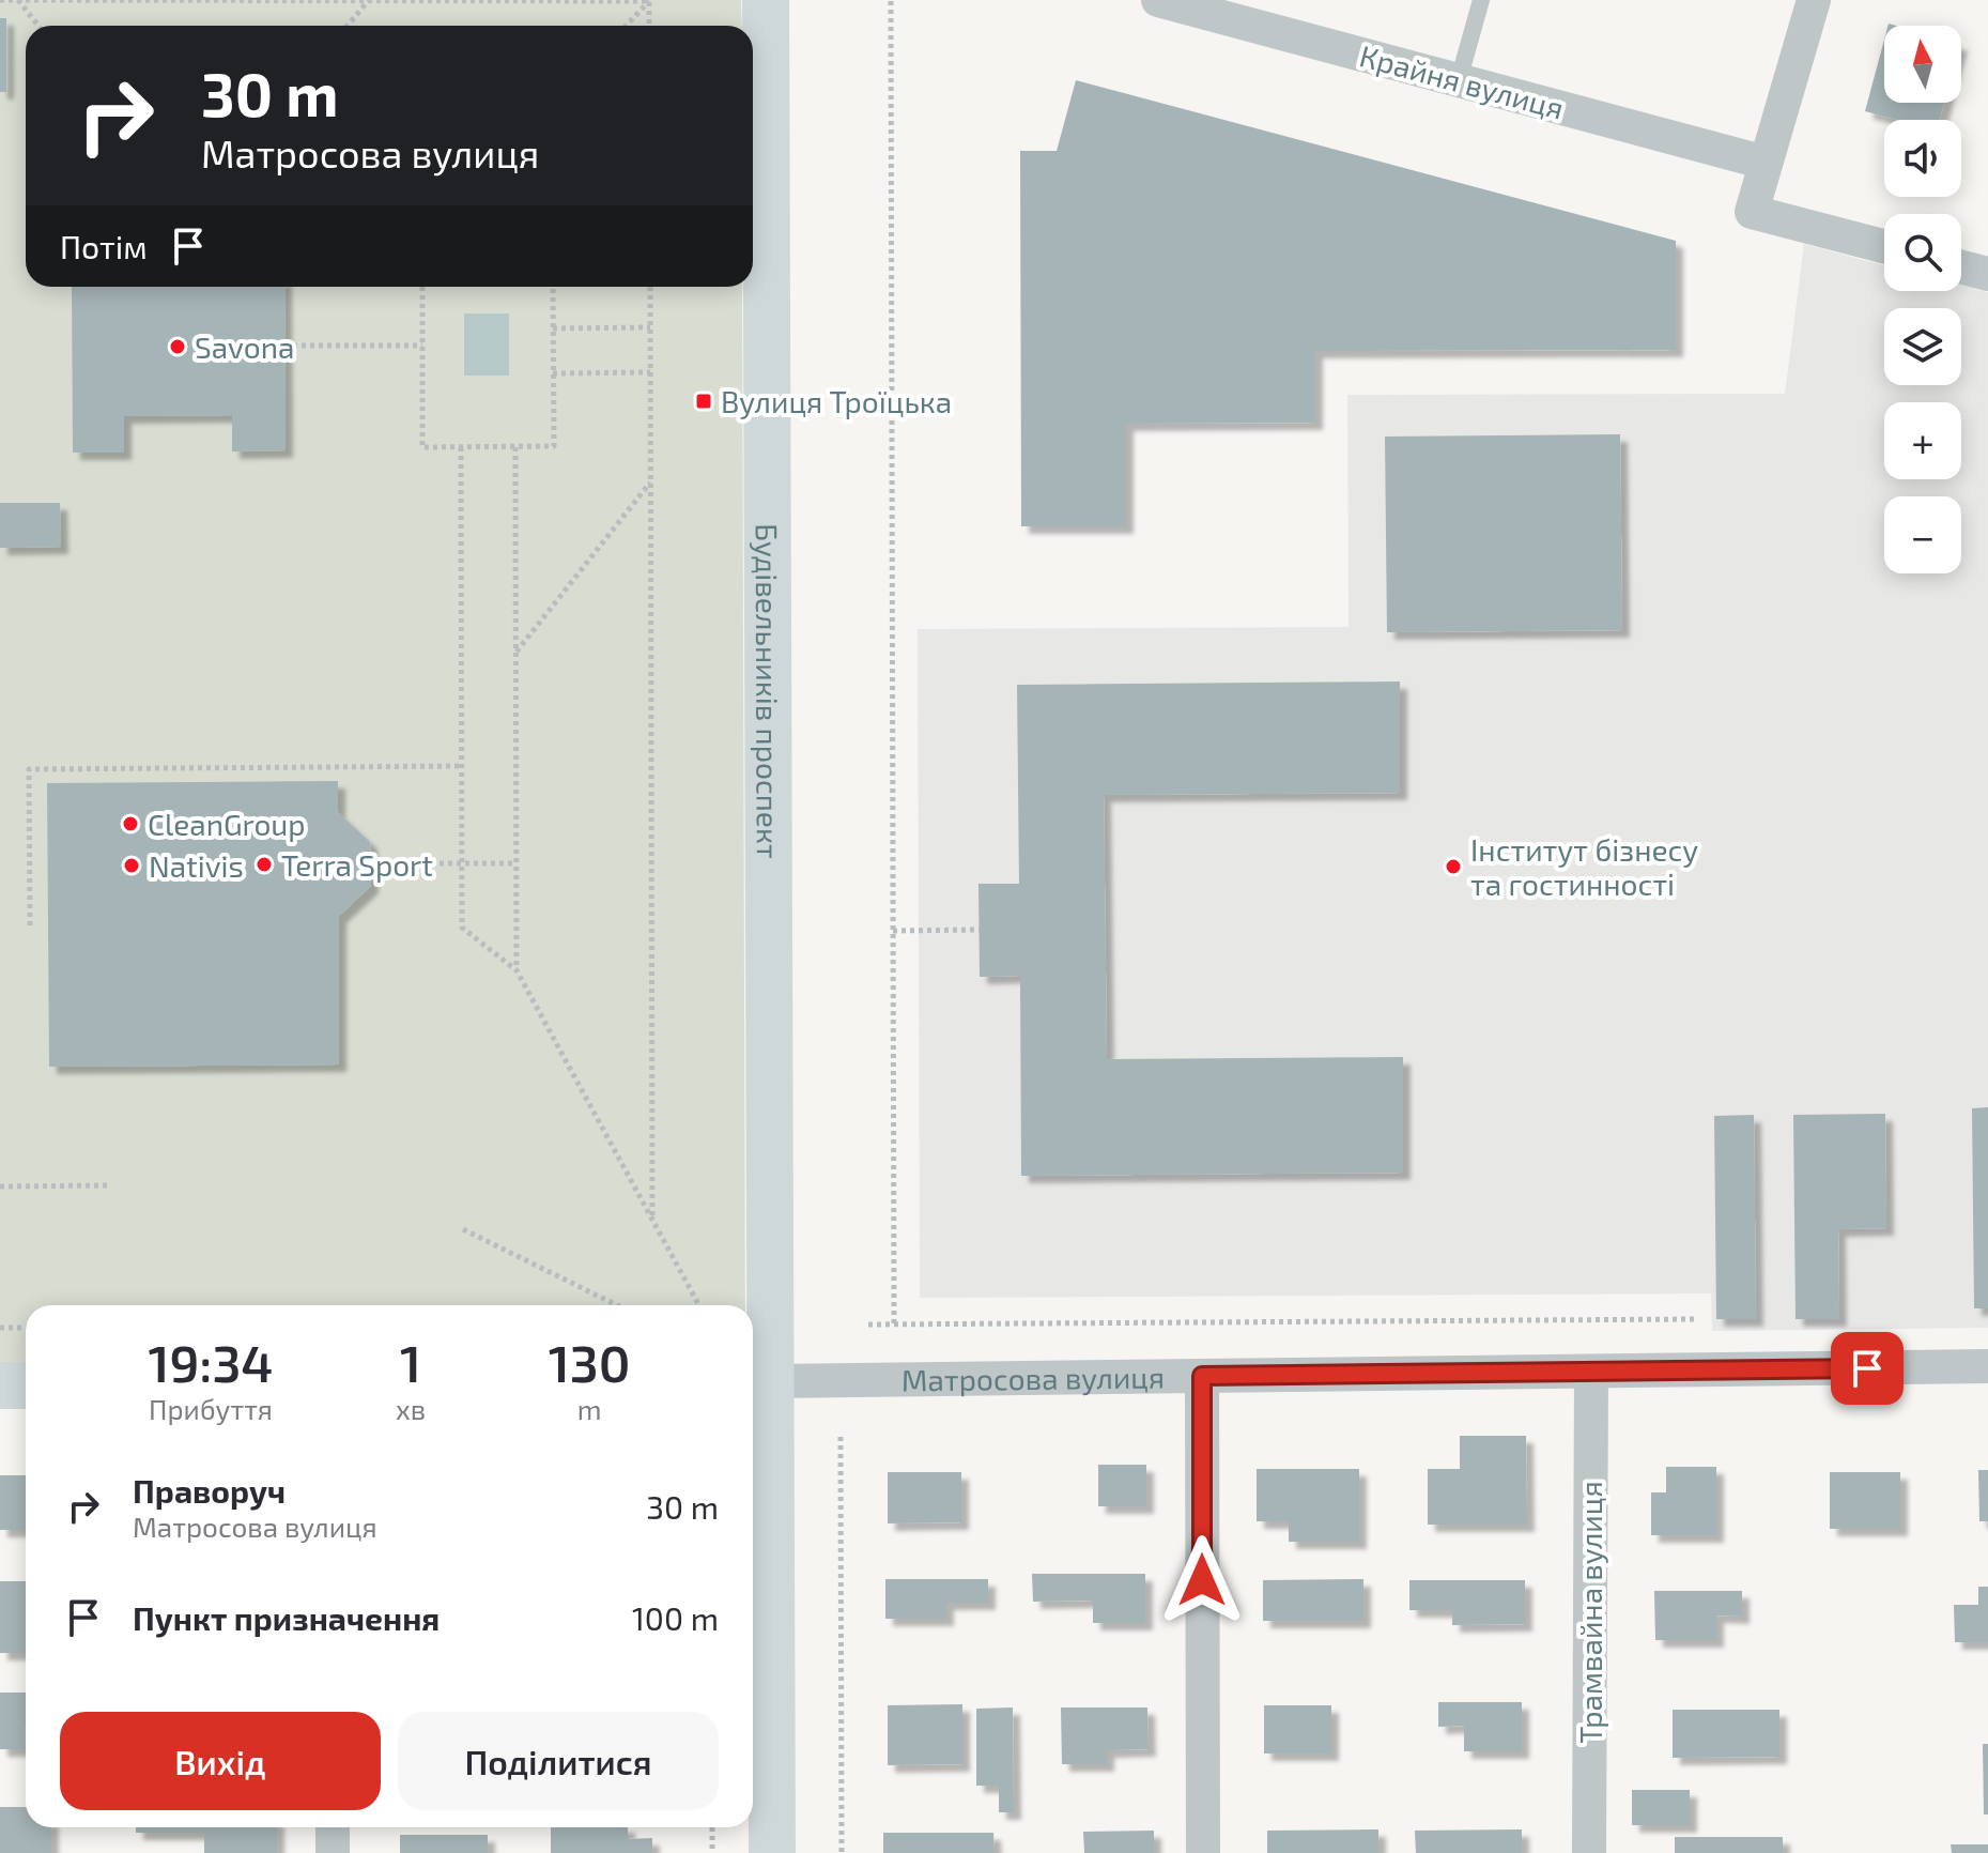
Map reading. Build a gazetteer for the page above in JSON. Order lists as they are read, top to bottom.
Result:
{
  "streets": {
    "main road": ["Будівельників проспект"],
    "street": ["Крайня вулиця", "Матросова вулиця", "Трамвайна вулиця"]
  },
  "crossings": [
    ["Будівельників проспект", "Матросова вулиця"],
    ["Матросова вулиця", "Трамвайна вулиця"]
  ],
  "places": {
    "other": [
      "Savona",
      "CleanGroup",
      "Terra Sport",
      "Nativis",
      "Інститут бізнесу та гостинності"
    ],
    "transit": ["Вулиця Троїцька"]
  },
  "north": "top",
  "page": {
    "map_buttons": ["+", "−"],
    "turn": ["30 m", "Матросова вулиця"],
    "then": "Потім",
    "eta": [
      "19:34",
      "Прибуття",
      "1",
      "хв",
      "130",
      "m"
    ],
    "list": [
      {
        "name": "Праворуч",
        "note": "Матросова вулиця",
        "value": "30 m"
      },
      {
        "name": "Пункт призначення",
        "value": "100 m"
      }
    ],
    "buttons": ["Вихід", "Поділитися"]
  }
}
